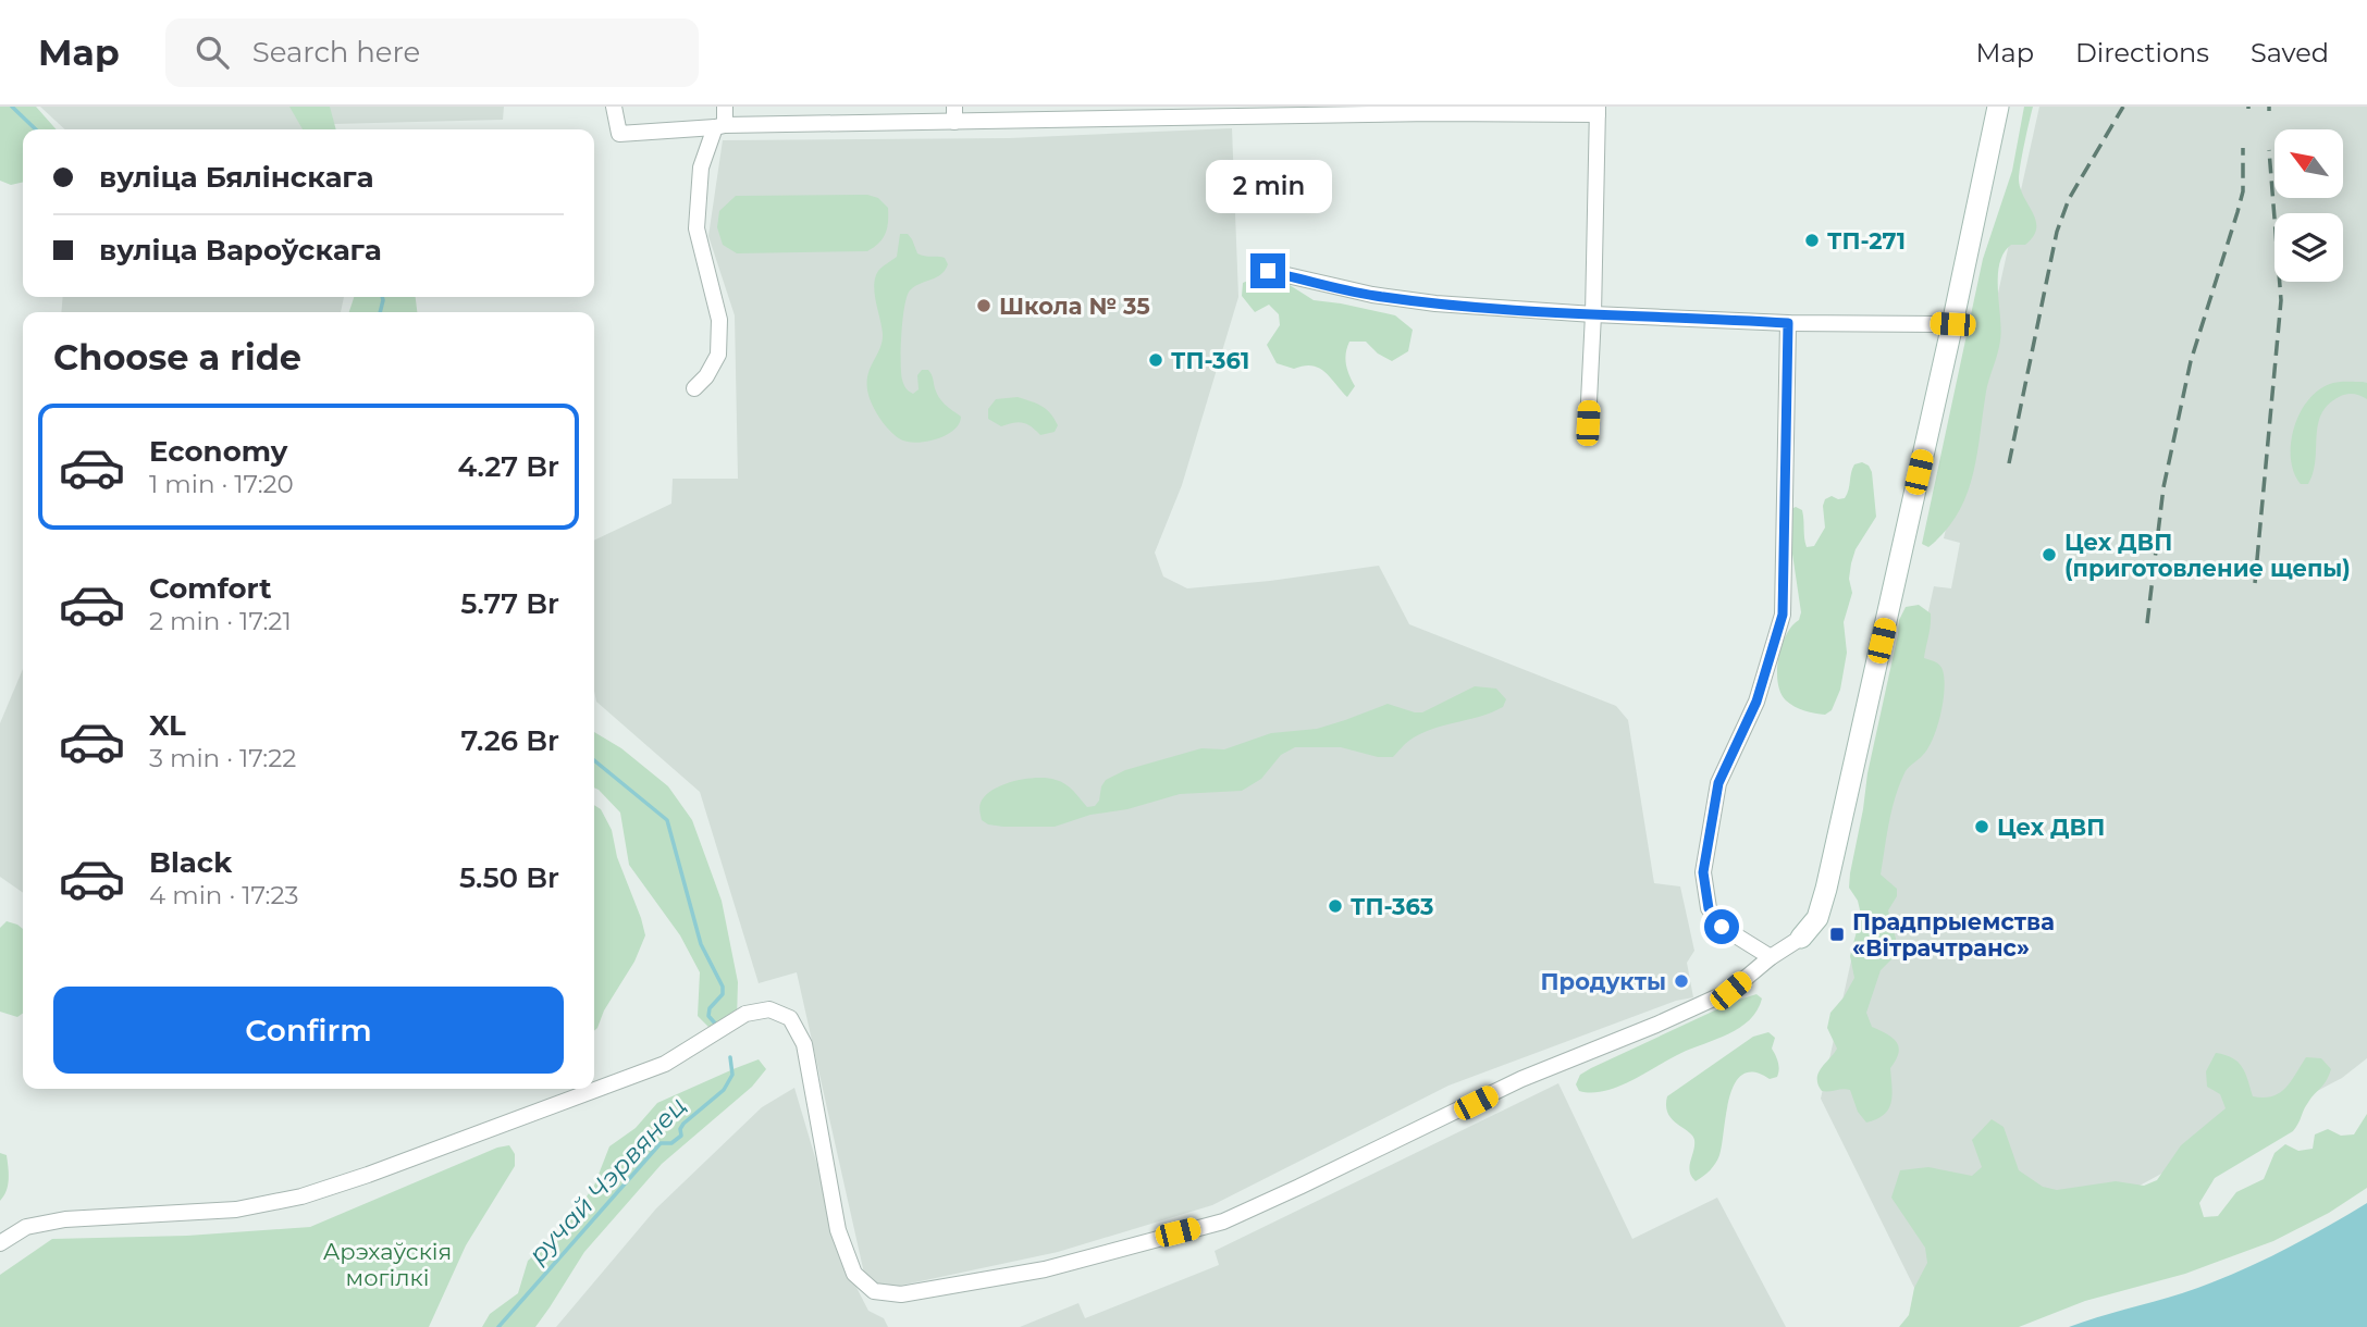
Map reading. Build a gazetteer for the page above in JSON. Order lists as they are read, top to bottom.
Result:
{
  "water": ["ручай Чэрвянец"],
  "parks": ["Арэхаўскія могілкі"],
  "places": {
    "other": [
      "ТП-271",
      "Школа № 35",
      "ТП-361",
      "Цех ДВП (приготовление щепы)",
      "Цех ДВП",
      "ТП-363",
      "Продукты"
    ],
    "transit": ["Прадпрыемства «Вітрачтранс»"]
  },
  "north": "top left",
  "page": {
    "header": "Map",
    "search": "Search here",
    "nav": ["Map", "Directions", "Saved"],
    "banner": ["вуліца Бялінскага", "вуліца Вароўскага"],
    "bubble": "2 min",
    "heading": "Choose a ride",
    "list": [
      {
        "name": "Economy",
        "note": "1 min · 17:20",
        "value": "4.27 Br"
      },
      {
        "name": "Comfort",
        "note": "2 min · 17:21",
        "value": "5.77 Br"
      },
      {
        "name": "XL",
        "note": "3 min · 17:22",
        "value": "7.26 Br"
      },
      {
        "name": "Black",
        "note": "4 min · 17:23",
        "value": "5.50 Br"
      }
    ],
    "buttons": "Confirm"
  }
}
